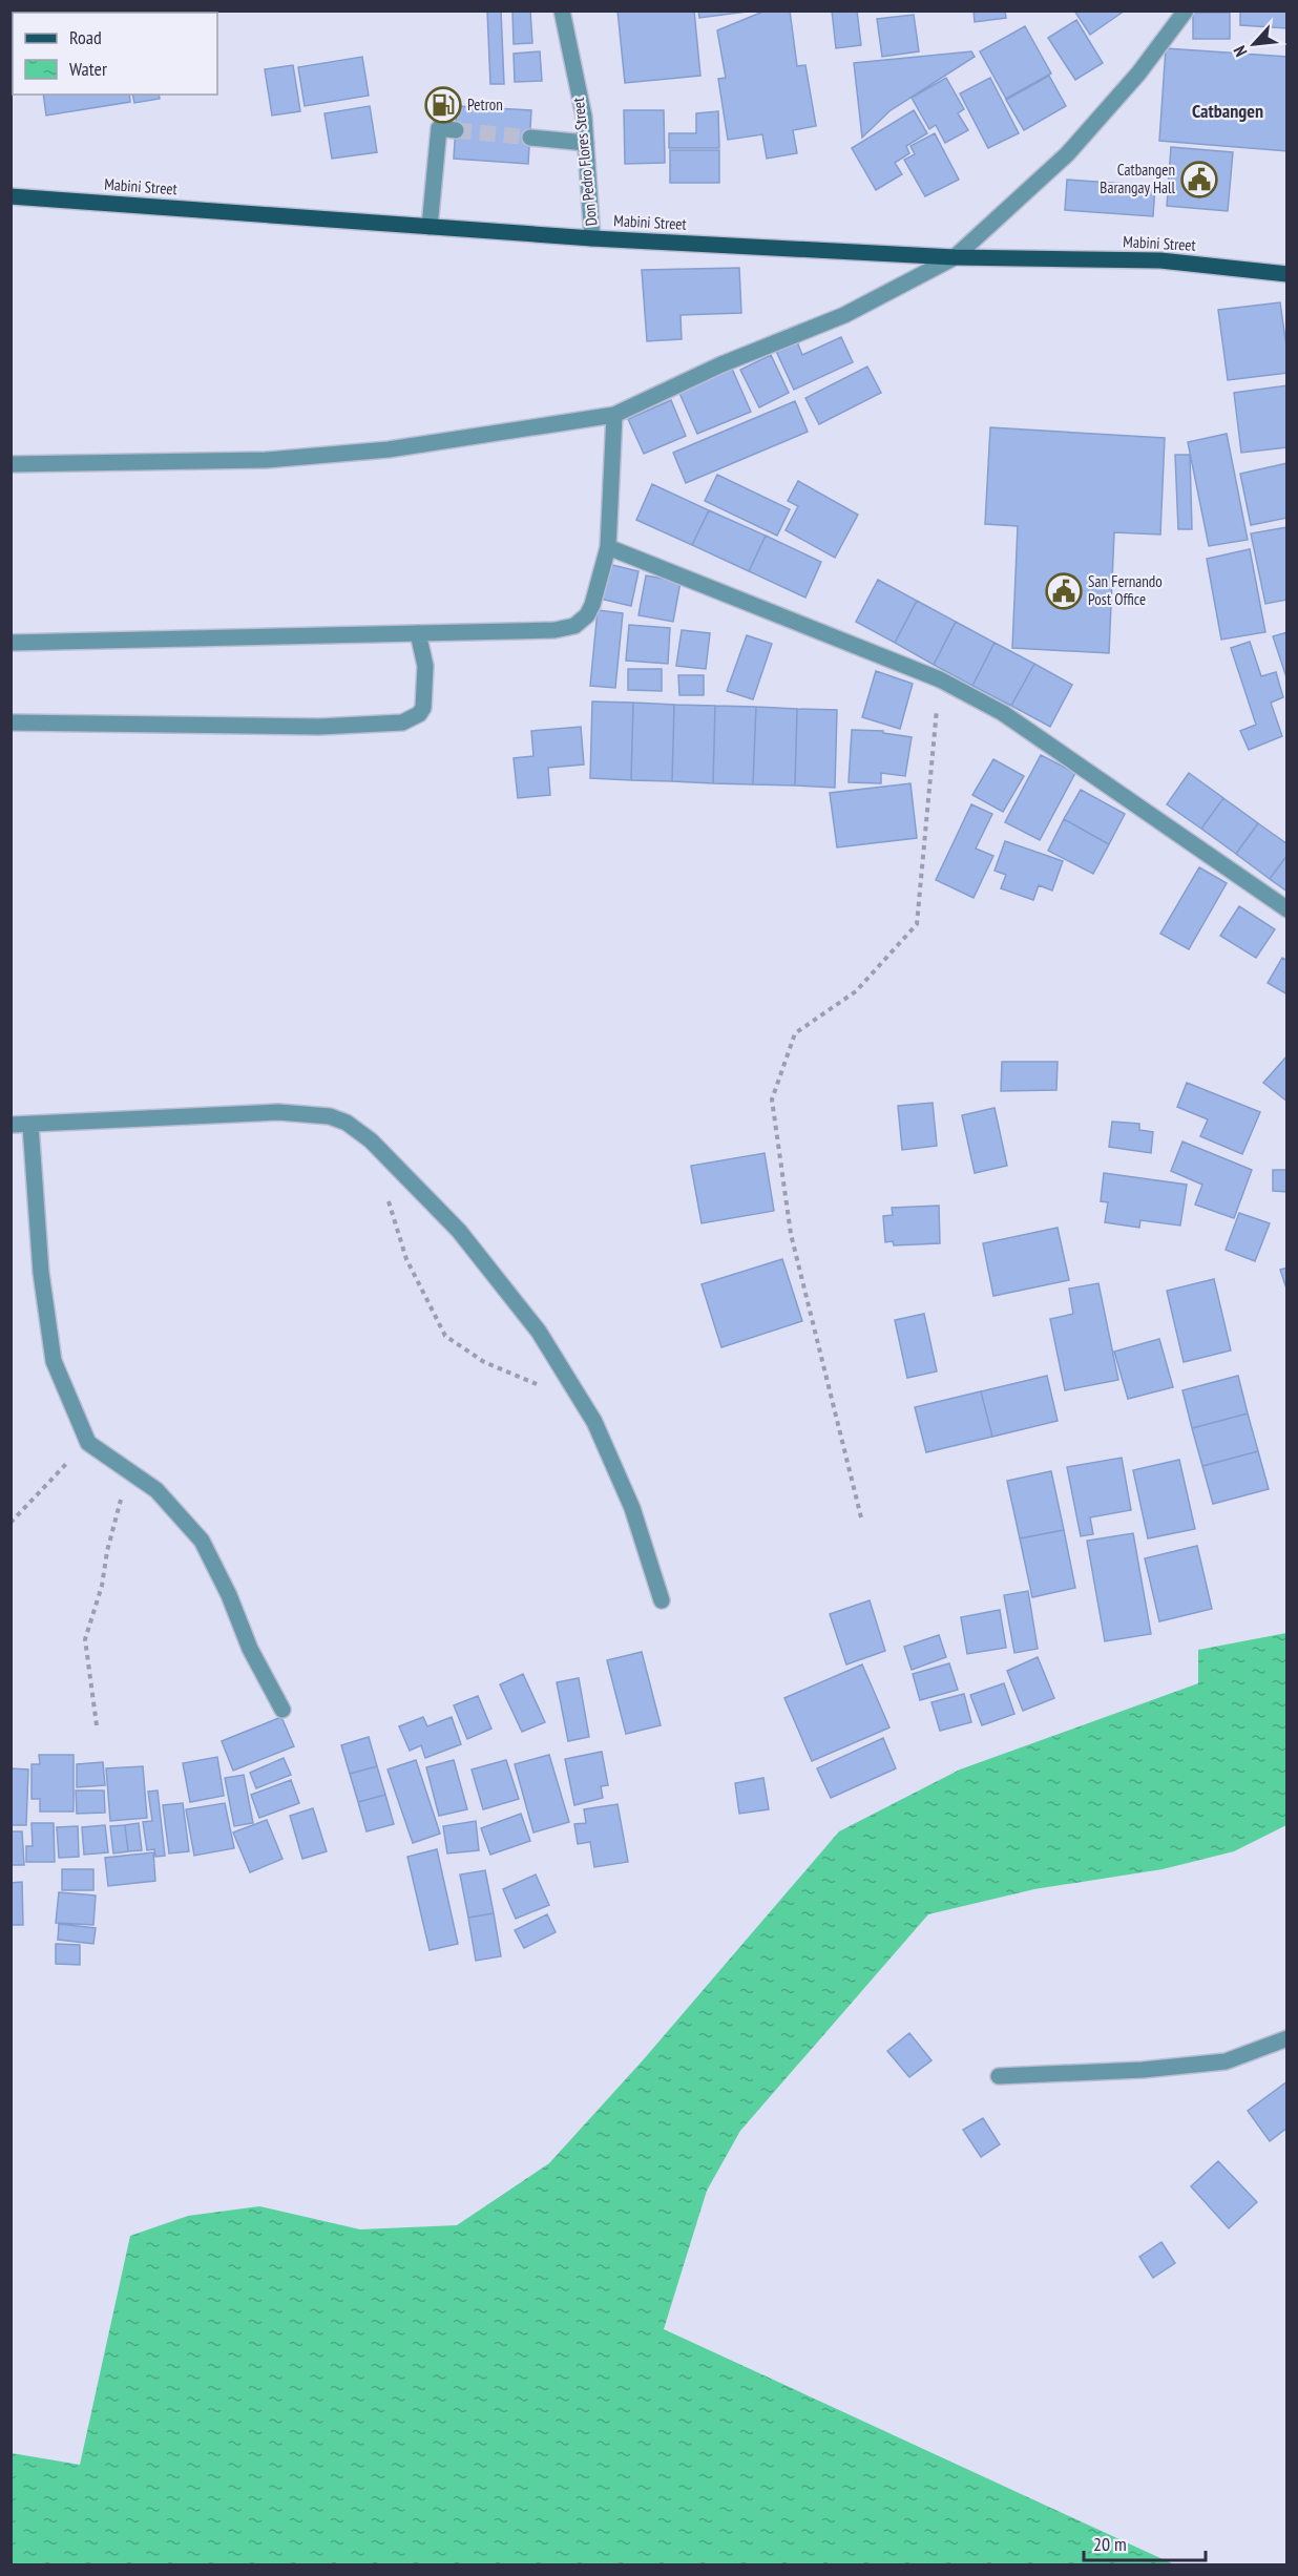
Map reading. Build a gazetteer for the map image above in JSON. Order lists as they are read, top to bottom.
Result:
{
  "streets": {
    "main road": ["Mabini Street"],
    "street": ["Don Pedro Flores Street"]
  },
  "crossings": [
    ["Don Pedro Flores Street", "Mabini Street"]
  ],
  "districts": ["Catbangen"],
  "places": {
    "fuel station": ["Petron"],
    "public building": ["Catbangen Barangay Hall", "San Fernando Post Office"]
  },
  "legend": ["Road", "Water"],
  "scale_bar": "20 m",
  "north": "bottom left"
}
